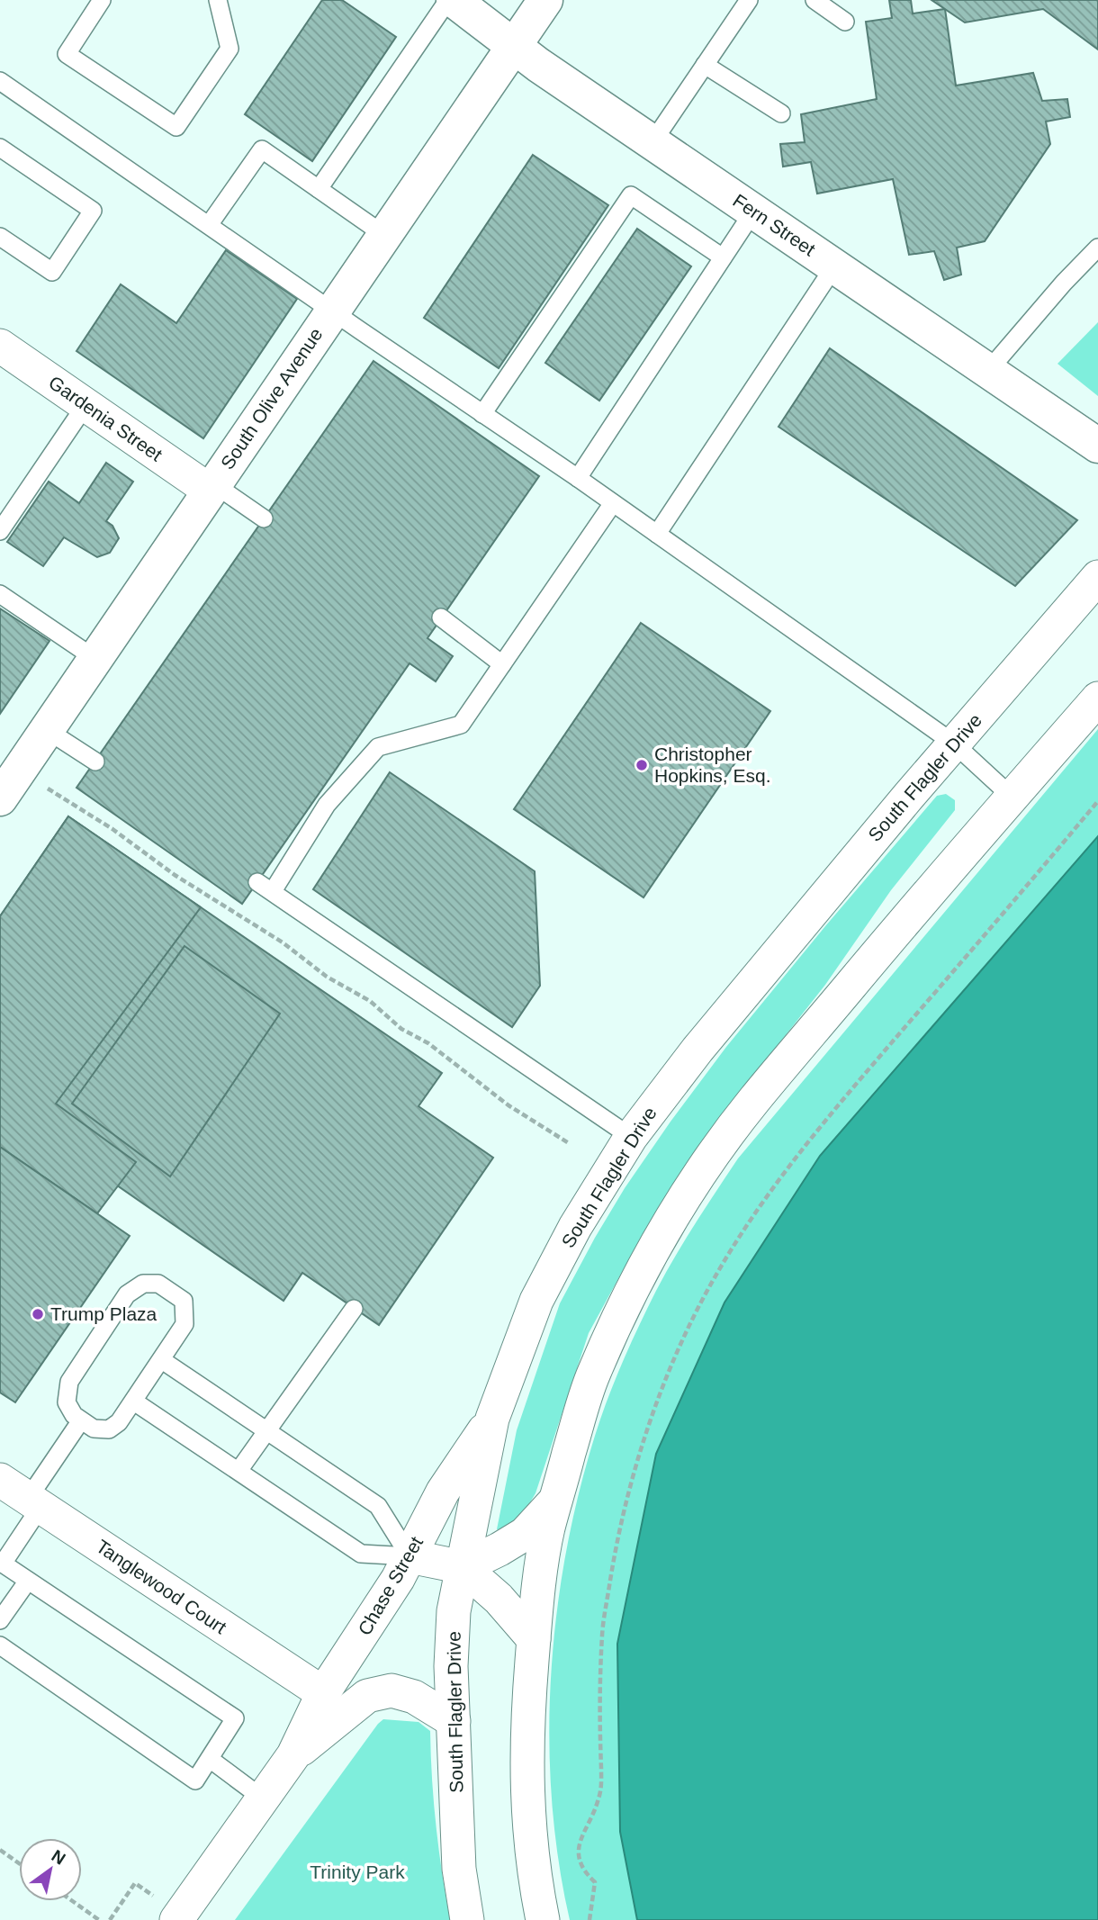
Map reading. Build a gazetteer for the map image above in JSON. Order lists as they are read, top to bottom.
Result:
{
  "streets": {
    "street": [
      "Fern Street",
      "South Olive Avenue",
      "Gardenia Street",
      "South Flagler Drive",
      "Chase Street",
      "Tanglewood Court"
    ]
  },
  "crossings": [
    ["Fern Street", "South Olive Avenue"],
    ["South Olive Avenue", "Gardenia Street"],
    ["South Flagler Drive", "Chase Street"],
    ["Chase Street", "Tanglewood Court"]
  ],
  "parks": ["Trinity Park"],
  "places": ["Christopher Hopkins, Esq.", "Trump Plaza"],
  "north": "top right"
}
